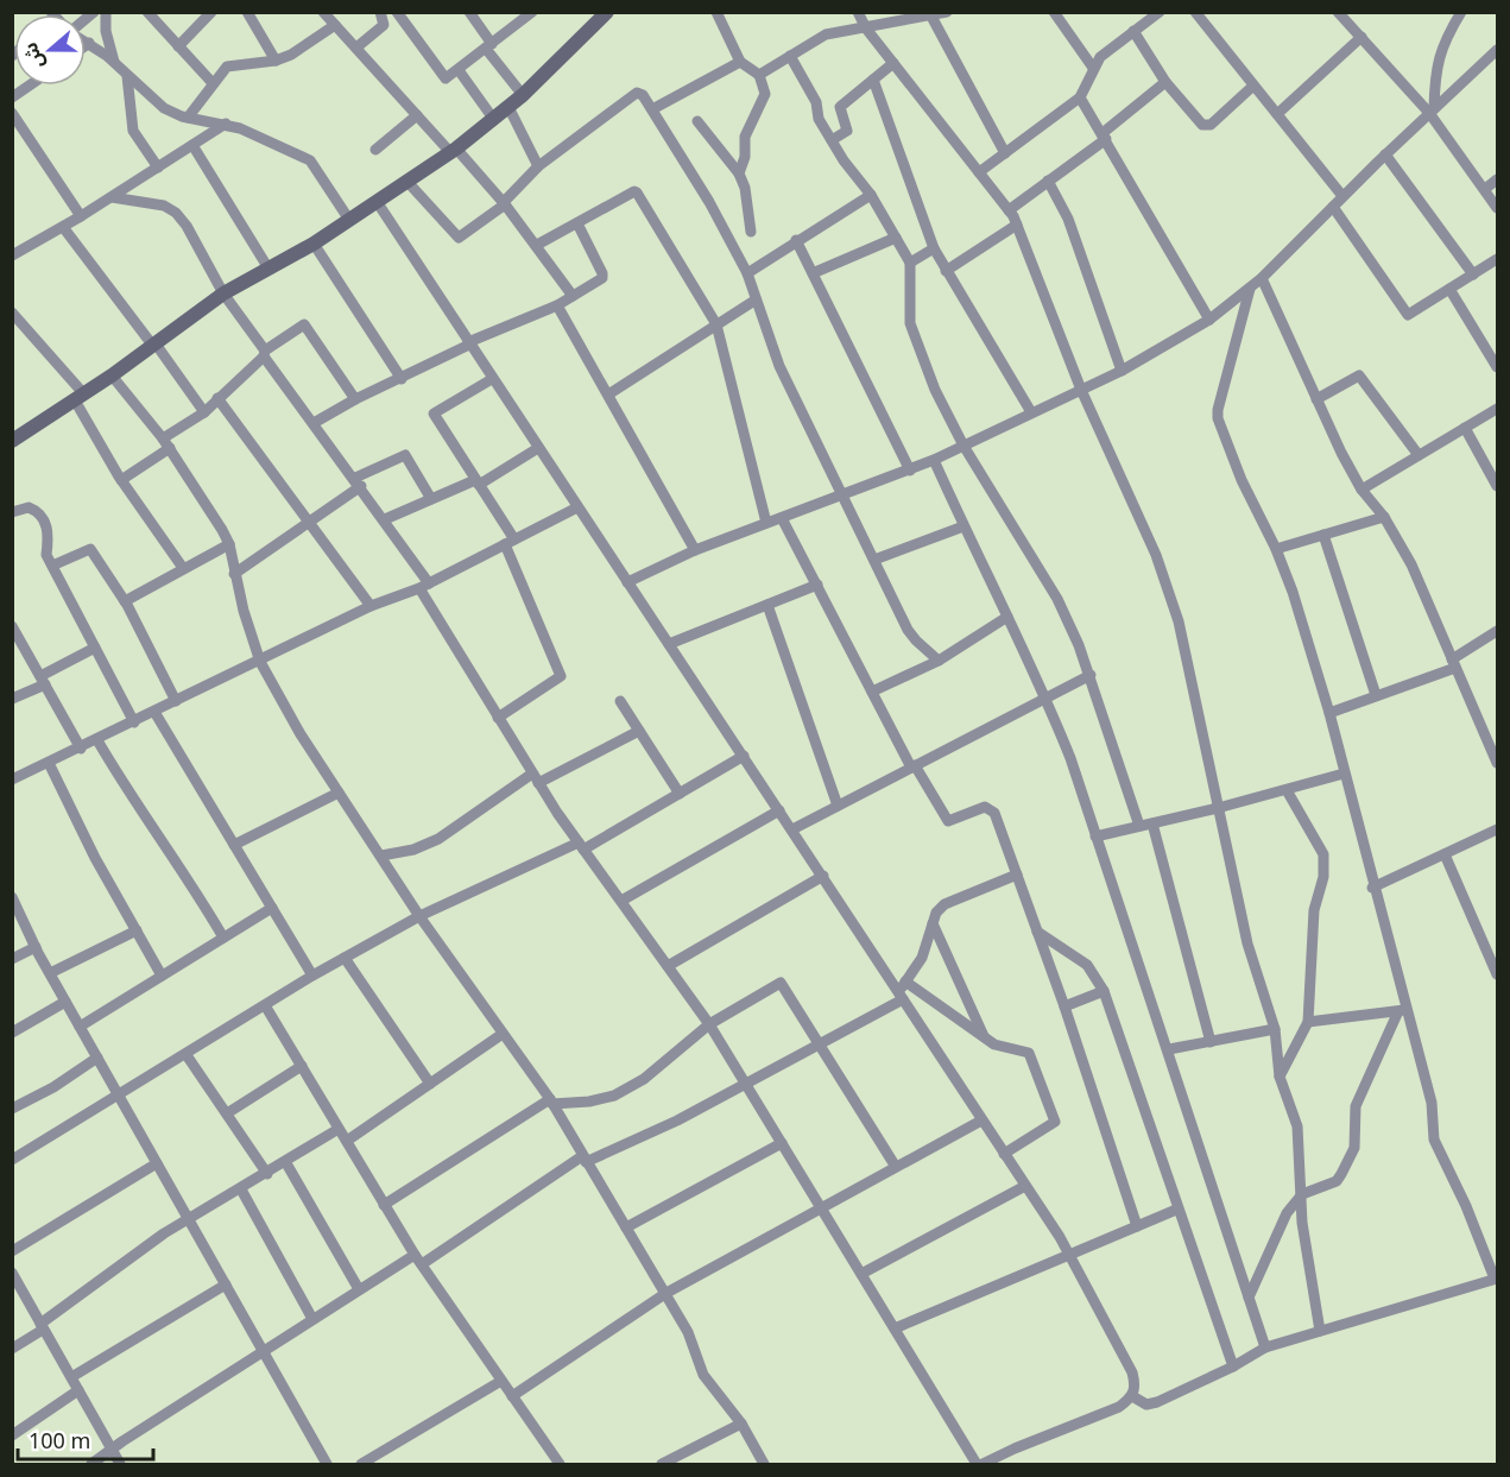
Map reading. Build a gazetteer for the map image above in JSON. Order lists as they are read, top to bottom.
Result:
{
  "scale_bar": "100 m",
  "north": "left"
}
